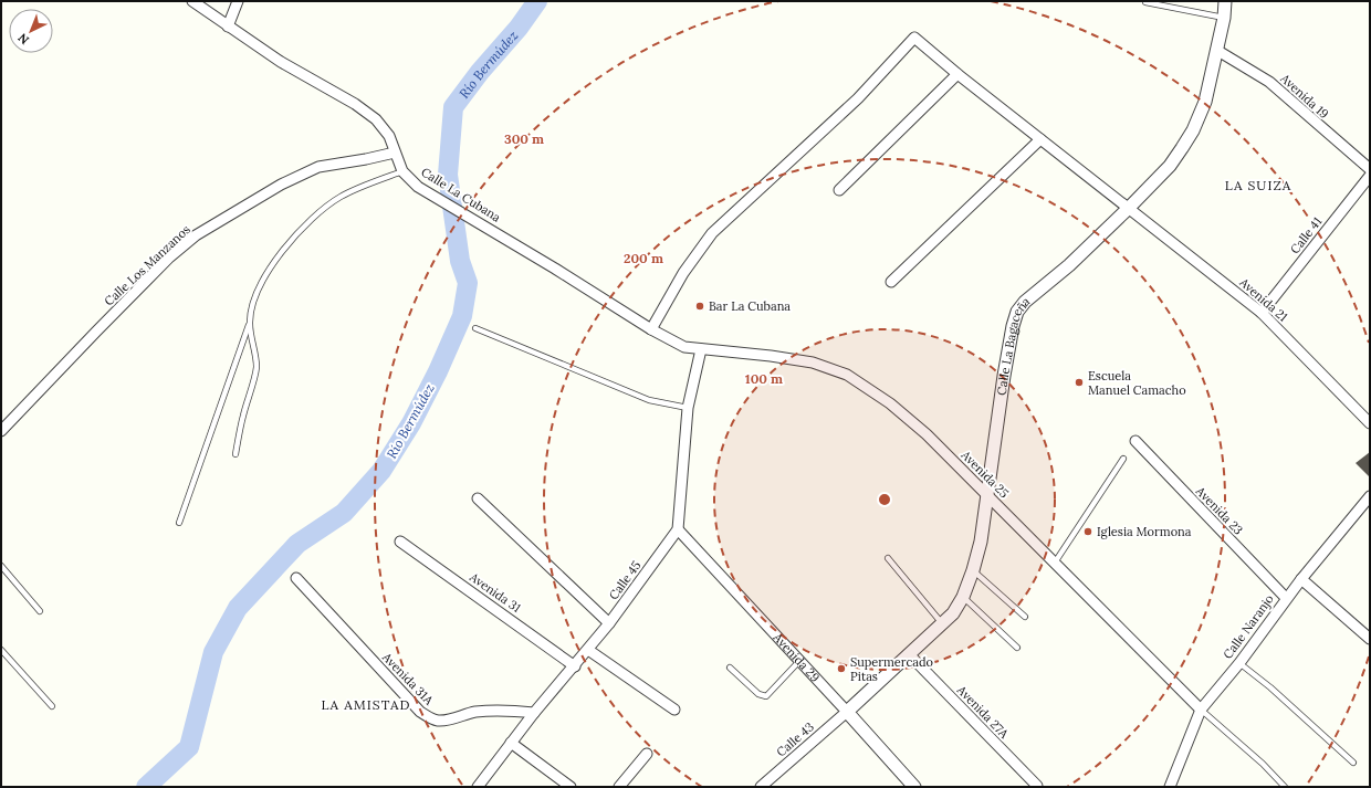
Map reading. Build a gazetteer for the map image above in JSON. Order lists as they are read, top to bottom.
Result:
{
  "streets": {
    "street": [
      "Avenida 19",
      "Calle La Cubana",
      "Calle 41",
      "Calle Los Manzanos",
      "Avenida 21",
      "Calle La Bagaceña",
      "Avenida 25",
      "Avenida 23",
      "Calle 45",
      "Avenida 31",
      "Calle Naranjo",
      "Avenida 29",
      "Avenida 31A",
      "Avenida 27A",
      "Calle 43"
    ]
  },
  "crossings": [
    ["Avenida 19", "Calle La Bagaceña"],
    ["Calle La Cubana", "Calle Los Manzanos"],
    ["Calle La Cubana", "Avenida 21"],
    ["Calle La Cubana", "Avenida 25"],
    ["Calle 41", "Avenida 21"],
    ["Avenida 21", "Calle La Bagaceña"],
    ["Calle La Bagaceña", "Avenida 25"],
    ["Calle La Bagaceña", "Avenida 29"],
    ["Calle La Bagaceña", "Avenida 27A"],
    ["Calle La Bagaceña", "Calle 43"],
    ["Avenida 25", "Calle Naranjo"],
    ["Avenida 23", "Calle Naranjo"],
    ["Calle 45", "Avenida 31"],
    ["Calle 45", "Avenida 29"],
    ["Calle 45", "Avenida 31A"],
    ["Avenida 29", "Calle 43"]
  ],
  "districts": ["LA SUIZA", "LA AMISTAD"],
  "water": ["Río Bermúdez"],
  "places": [
    "Bar La Cubana",
    "Escuela Manuel Camacho",
    "Iglesia Mormona",
    "Supermercado Pitas"
  ],
  "north": "bottom left",
  "rings": ["300 m", "200 m", "100 m"]
}
